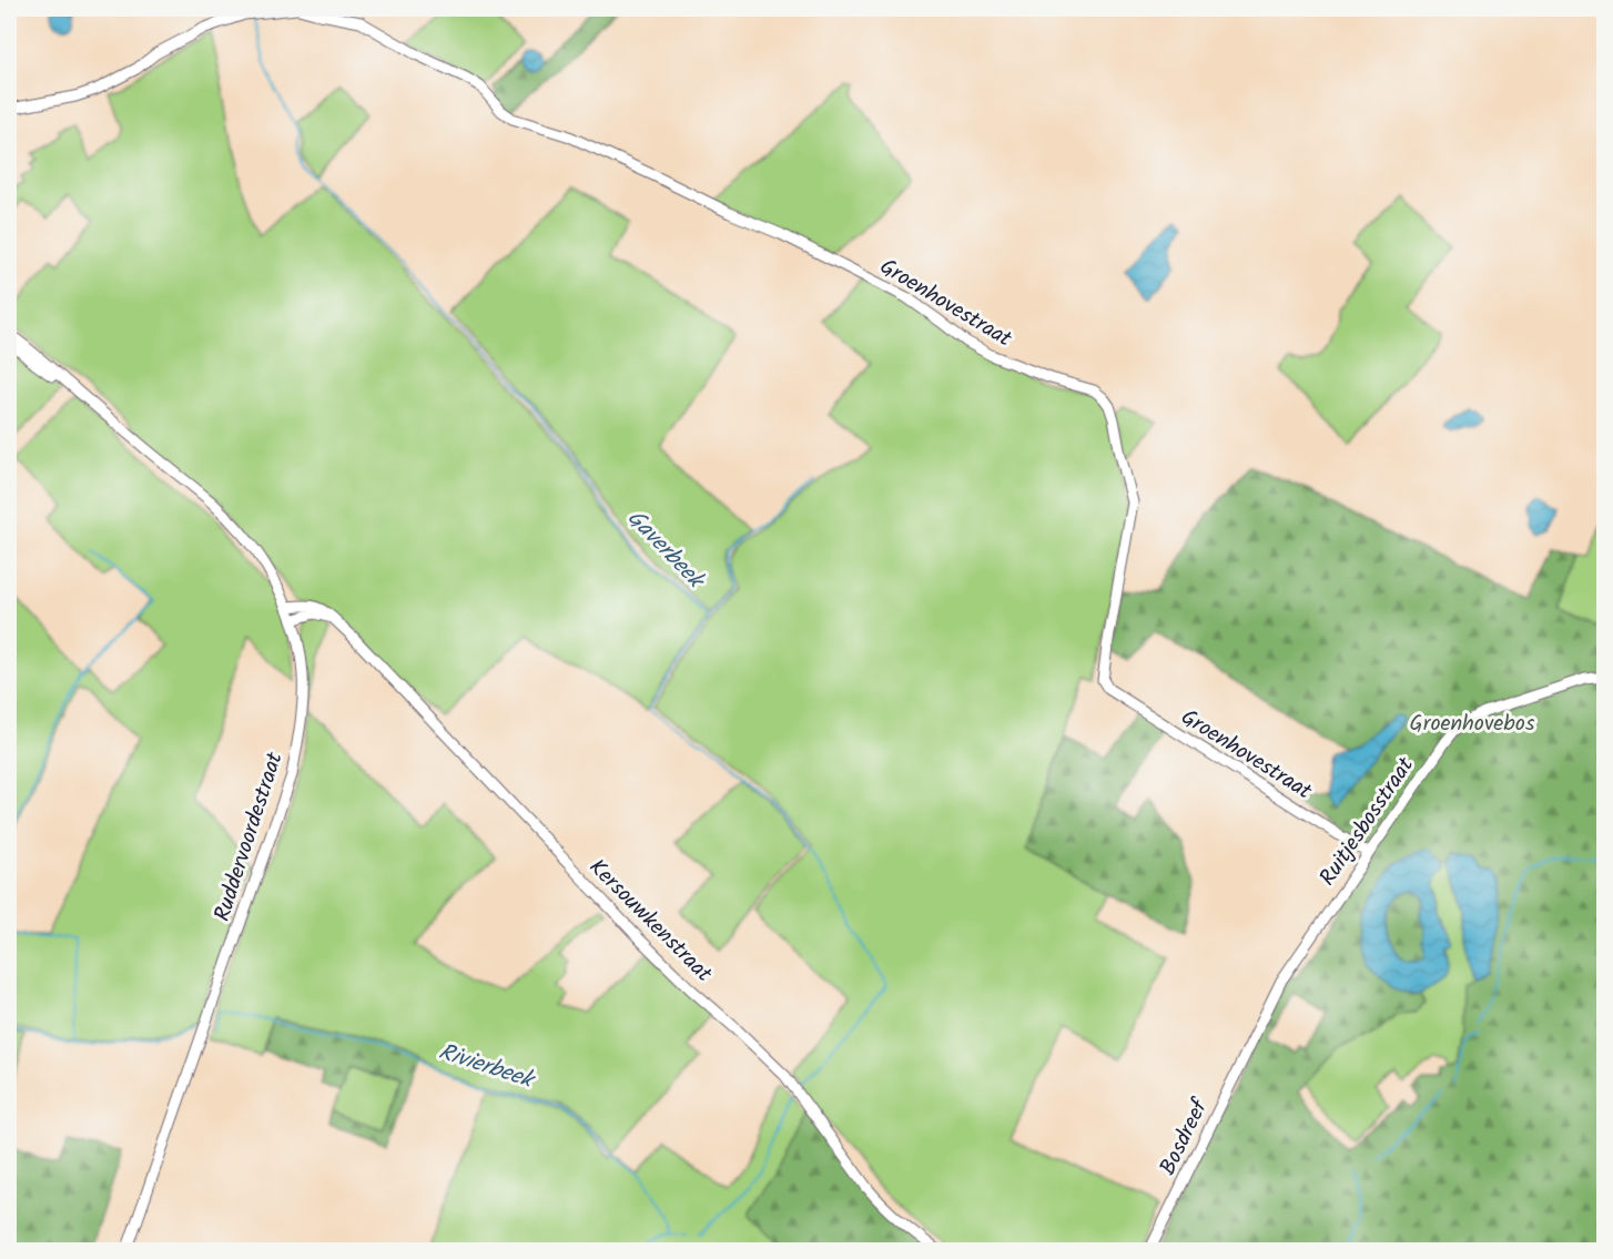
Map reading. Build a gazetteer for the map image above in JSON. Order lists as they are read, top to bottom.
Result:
{
  "streets": {
    "street": [
      "Groenhovestraat",
      "Ruitjesbosstraat",
      "Ruddervoordestraat",
      "Kersouwkenstraat",
      "Bosdreef"
    ]
  },
  "crossings": [
    ["Groenhovestraat", "Ruitjesbosstraat"],
    ["Ruitjesbosstraat", "Bosdreef"]
  ],
  "water": ["Gaverbeek", "Rivierbeek"],
  "parks": ["Groenhovebos"]
}
